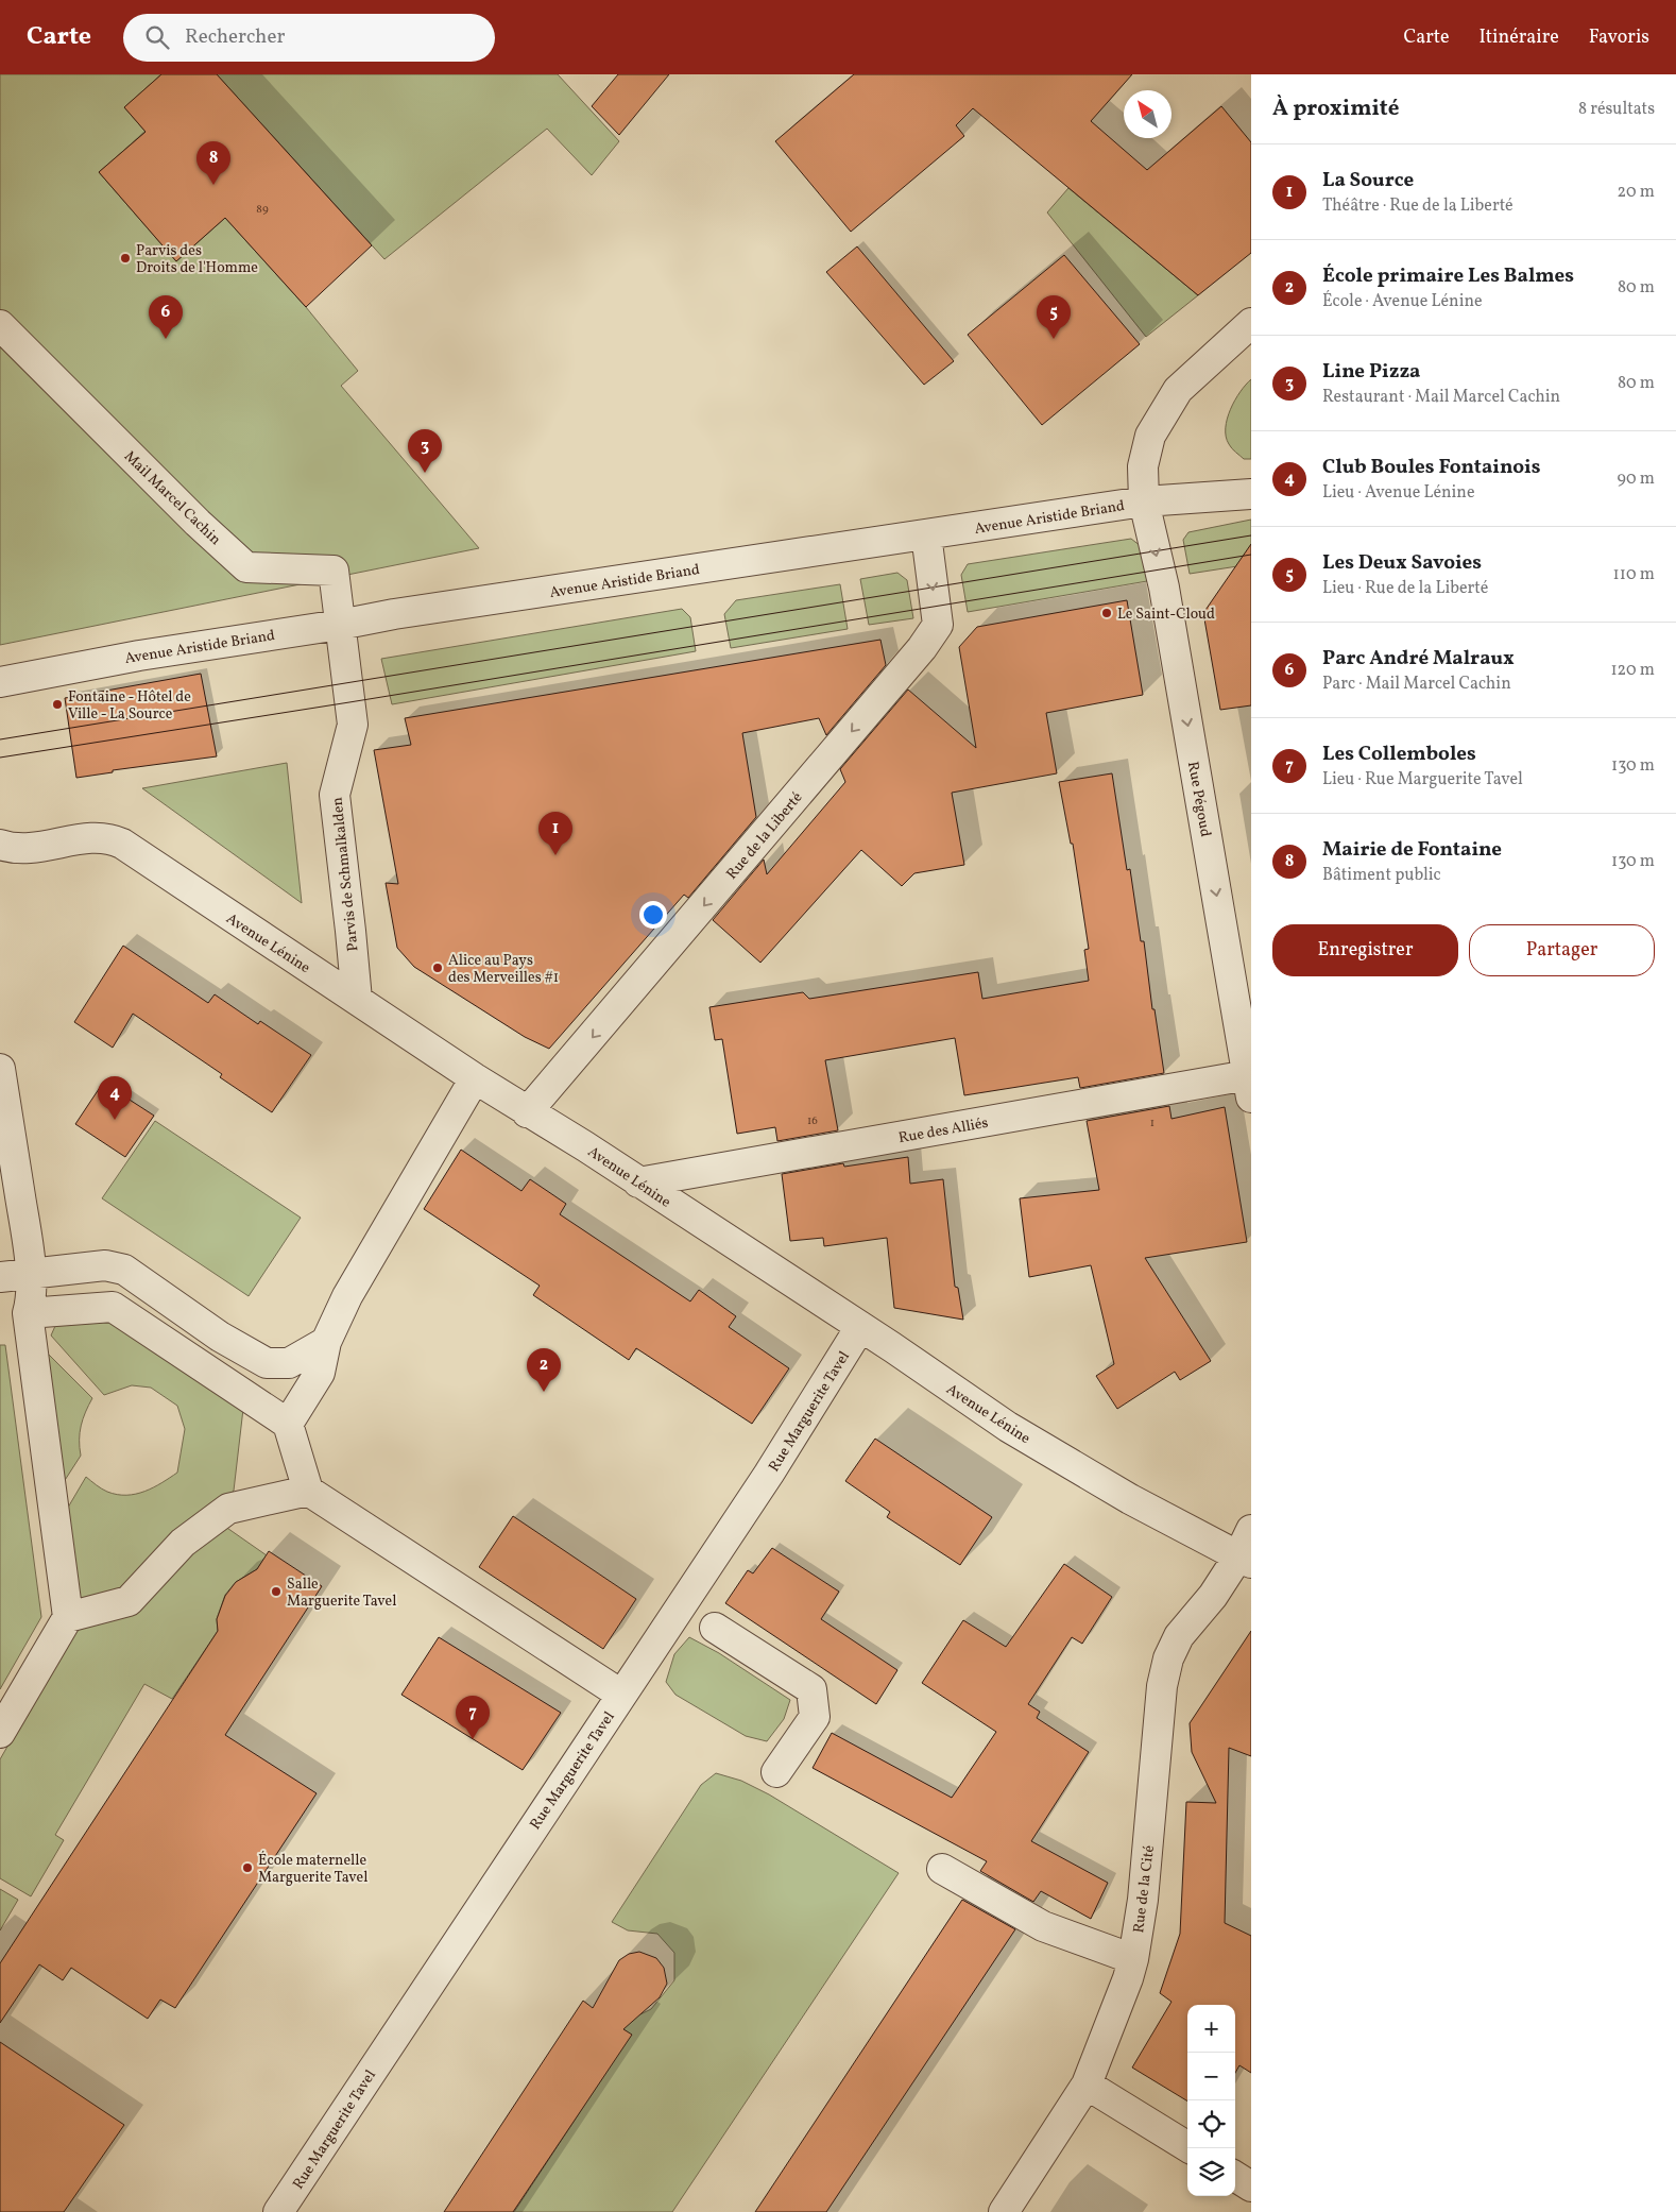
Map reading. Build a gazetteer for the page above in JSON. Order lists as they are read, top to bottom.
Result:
{
  "streets": {
    "street": [
      "Mail Marcel Cachin",
      "Avenue Aristide Briand",
      "Rue Pégoud",
      "Rue de la Liberté",
      "Parvis de Schmalkalden",
      "Avenue Lénine",
      "Rue des Alliés",
      "Rue Marguerite Tavel",
      "Rue de la Cité"
    ]
  },
  "crossings": [
    ["Mail Marcel Cachin", "Avenue Aristide Briand"],
    ["Mail Marcel Cachin", "Parvis de Schmalkalden"],
    ["Avenue Aristide Briand", "Rue Pégoud"],
    ["Avenue Aristide Briand", "Rue de la Liberté"],
    ["Avenue Aristide Briand", "Parvis de Schmalkalden"],
    ["Rue Pégoud", "Rue des Alliés"],
    ["Rue de la Liberté", "Avenue Lénine"],
    ["Parvis de Schmalkalden", "Avenue Lénine"],
    ["Avenue Lénine", "Rue des Alliés"],
    ["Avenue Lénine", "Rue Marguerite Tavel"],
    ["Avenue Lénine", "Rue de la Cité"]
  ],
  "one_way": ["Rue Pégoud", "Rue de la Liberté"],
  "places": [
    "Parvis des Droits de l'Homme",
    "Le Saint-Cloud",
    "Fontaine - Hôtel de Ville - La Source",
    "Alice au Pays des Merveilles #1",
    "Salle Marguerite Tavel",
    "École maternelle Marguerite Tavel"
  ],
  "house_numbers": ["89", "16", "1"],
  "north": "top left",
  "page": {
    "header": "Carte",
    "search": "Rechercher",
    "nav": ["Carte", "Itinéraire", "Favoris"],
    "heading": ["À proximité", "8 résultats"],
    "pins": [
      "8",
      "5",
      "6",
      "3",
      "1",
      "4",
      "2",
      "7"
    ],
    "list": [
      {
        "mark": "1",
        "name": "La Source",
        "note": "Théâtre · Rue de la Liberté",
        "value": "20 m"
      },
      {
        "mark": "2",
        "name": "École primaire Les Balmes",
        "note": "École · Avenue Lénine",
        "value": "80 m"
      },
      {
        "mark": "3",
        "name": "Line Pizza",
        "note": "Restaurant · Mail Marcel Cachin",
        "value": "80 m"
      },
      {
        "mark": "4",
        "name": "Club Boules Fontainois",
        "note": "Lieu · Avenue Lénine",
        "value": "90 m"
      },
      {
        "mark": "5",
        "name": "Les Deux Savoies",
        "note": "Lieu · Rue de la Liberté",
        "value": "110 m"
      },
      {
        "mark": "6",
        "name": "Parc André Malraux",
        "note": "Parc · Mail Marcel Cachin",
        "value": "120 m"
      },
      {
        "mark": "7",
        "name": "Les Collemboles",
        "note": "Lieu · Rue Marguerite Tavel",
        "value": "130 m"
      },
      {
        "mark": "8",
        "name": "Mairie de Fontaine",
        "note": "Bâtiment public",
        "value": "130 m"
      }
    ],
    "buttons": ["Enregistrer", "Partager"],
    "map_buttons": ["+", "−"]
  }
}
